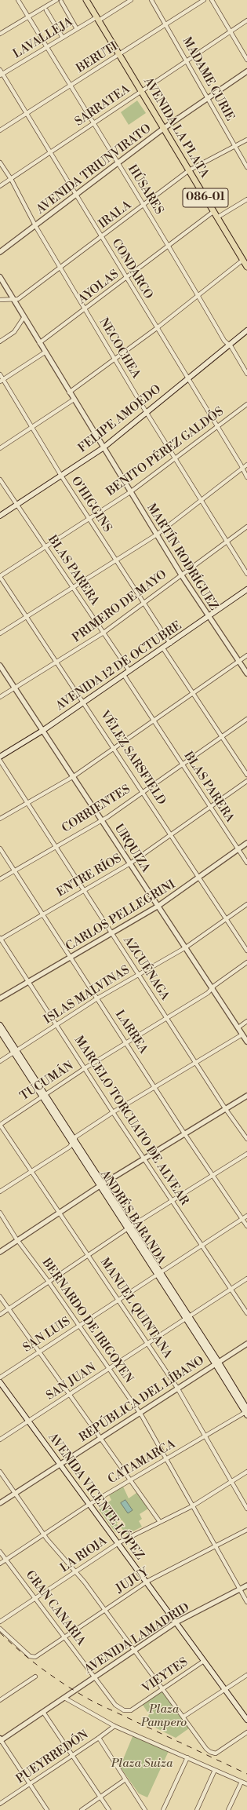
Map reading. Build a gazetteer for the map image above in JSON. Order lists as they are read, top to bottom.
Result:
{
  "streets": {
    "main road": [
      "AVENIDA LA PLATA",
      "086-01",
      "FELIPE AMOEDO",
      "AVENIDA 12 DE OCTUBRE",
      "ANDRÉS BARANDA",
      "AVENIDA VICENTE LÓPEZ"
    ],
    "street": [
      "LAVALLEJA",
      "BERUTI",
      "MADAME CURIE",
      "SARRATEA",
      "AVENIDA TRIUNVIRATO",
      "HÚSARES",
      "IRALA",
      "CONDARCO",
      "AYOLAS",
      "NECOCHEA",
      "BENITO PÉREZ GALDÓS",
      "O'HIGGINS",
      "MARTÍN RODRÍGUEZ",
      "BLAS PARERA",
      "PRIMERO DE MAYO",
      "VÉLEZ SARSFIELD",
      "CORRIENTES",
      "URQUIZA",
      "ENTRE RÍOS",
      "CARLOS PELLEGRINI",
      "AZCUÉNAGA",
      "ISLAS MALVINAS",
      "LARREA",
      "TUCUMÁN",
      "MARCELO TORCUATO DE ALVEAR",
      "MANUEL QUINTANA",
      "BERNARDO DE IRIGOYEN",
      "SAN LUIS",
      "SAN JUAN",
      "REPÚBLICA DEL LÍBANO",
      "CATAMARCA",
      "LA RIOJA",
      "JUJUY",
      "GRAN CANARIA",
      "AVENIDA LAMADRID",
      "VIEYTES",
      "PUEYRREDÓN"
    ]
  },
  "crossings": [
    ["LAVALLEJA", "AVENIDA LA PLATA"],
    ["LAVALLEJA", "HÚSARES"],
    ["LAVALLEJA", "CONDARCO"],
    ["BERUTI", "MADAME CURIE"],
    ["BERUTI", "AVENIDA LA PLATA"],
    ["BERUTI", "HÚSARES"],
    ["BERUTI", "CONDARCO"],
    ["MADAME CURIE", "SARRATEA"],
    ["MADAME CURIE", "AVENIDA TRIUNVIRATO"],
    ["MADAME CURIE", "IRALA"],
    ["SARRATEA", "AVENIDA LA PLATA"],
    ["SARRATEA", "HÚSARES"],
    ["SARRATEA", "CONDARCO"],
    ["SARRATEA", "NECOCHEA"],
    ["AVENIDA LA PLATA", "AVENIDA TRIUNVIRATO"],
    ["AVENIDA LA PLATA", "IRALA"],
    ["AVENIDA LA PLATA", "AYOLAS"],
    ["AVENIDA TRIUNVIRATO", "HÚSARES"],
    ["AVENIDA TRIUNVIRATO", "CONDARCO"],
    ["AVENIDA TRIUNVIRATO", "NECOCHEA"],
    ["HÚSARES", "IRALA"],
    ["HÚSARES", "AYOLAS"],
    ["HÚSARES", "FELIPE AMOEDO"],
    ["IRALA", "CONDARCO"],
    ["IRALA", "NECOCHEA"],
    ["IRALA", "MARTÍN RODRÍGUEZ"],
    ["CONDARCO", "AYOLAS"],
    ["CONDARCO", "FELIPE AMOEDO"],
    ["CONDARCO", "BENITO PÉREZ GALDÓS"],
    ["AYOLAS", "NECOCHEA"],
    ["AYOLAS", "MARTÍN RODRÍGUEZ"],
    ["NECOCHEA", "FELIPE AMOEDO"],
    ["NECOCHEA", "BENITO PÉREZ GALDÓS"],
    ["NECOCHEA", "PRIMERO DE MAYO"],
    ["FELIPE AMOEDO", "O'HIGGINS"],
    ["FELIPE AMOEDO", "MARTÍN RODRÍGUEZ"],
    ["FELIPE AMOEDO", "BLAS PARERA"],
    ["BENITO PÉREZ GALDÓS", "O'HIGGINS"],
    ["BENITO PÉREZ GALDÓS", "MARTÍN RODRÍGUEZ"],
    ["BENITO PÉREZ GALDÓS", "BLAS PARERA"],
    ["BENITO PÉREZ GALDÓS", "VÉLEZ SARSFIELD"],
    ["O'HIGGINS", "PRIMERO DE MAYO"],
    ["O'HIGGINS", "AVENIDA 12 DE OCTUBRE"],
    ["MARTÍN RODRÍGUEZ", "PRIMERO DE MAYO"],
    ["MARTÍN RODRÍGUEZ", "AVENIDA 12 DE OCTUBRE"],
    ["BLAS PARERA", "PRIMERO DE MAYO"],
    ["BLAS PARERA", "AVENIDA 12 DE OCTUBRE"],
    ["BLAS PARERA", "CORRIENTES"],
    ["BLAS PARERA", "ENTRE RÍOS"],
    ["BLAS PARERA", "CARLOS PELLEGRINI"],
    ["PRIMERO DE MAYO", "VÉLEZ SARSFIELD"],
    ["PRIMERO DE MAYO", "URQUIZA"],
    ["AVENIDA 12 DE OCTUBRE", "VÉLEZ SARSFIELD"],
    ["AVENIDA 12 DE OCTUBRE", "URQUIZA"],
    ["VÉLEZ SARSFIELD", "CORRIENTES"],
    ["VÉLEZ SARSFIELD", "ENTRE RÍOS"],
    ["VÉLEZ SARSFIELD", "CARLOS PELLEGRINI"],
    ["VÉLEZ SARSFIELD", "ISLAS MALVINAS"],
    ["CORRIENTES", "URQUIZA"],
    ["CORRIENTES", "AZCUÉNAGA"],
    ["CORRIENTES", "LARREA"],
    ["URQUIZA", "ENTRE RÍOS"],
    ["URQUIZA", "CARLOS PELLEGRINI"],
    ["URQUIZA", "ISLAS MALVINAS"],
    ["URQUIZA", "TUCUMÁN"],
    ["ENTRE RÍOS", "AZCUÉNAGA"],
    ["ENTRE RÍOS", "LARREA"],
    ["ENTRE RÍOS", "MARCELO TORCUATO DE ALVEAR"],
    ["CARLOS PELLEGRINI", "AZCUÉNAGA"],
    ["CARLOS PELLEGRINI", "LARREA"],
    ["CARLOS PELLEGRINI", "MARCELO TORCUATO DE ALVEAR"],
    ["AZCUÉNAGA", "ISLAS MALVINAS"],
    ["AZCUÉNAGA", "TUCUMÁN"],
    ["ISLAS MALVINAS", "LARREA"],
    ["ISLAS MALVINAS", "MARCELO TORCUATO DE ALVEAR"],
    ["ISLAS MALVINAS", "ANDRÉS BARANDA"],
    ["LARREA", "TUCUMÁN"],
    ["LARREA", "SAN LUIS"],
    ["TUCUMÁN", "MARCELO TORCUATO DE ALVEAR"],
    ["TUCUMÁN", "ANDRÉS BARANDA"],
    ["TUCUMÁN", "MANUEL QUINTANA"],
    ["MARCELO TORCUATO DE ALVEAR", "SAN LUIS"],
    ["MARCELO TORCUATO DE ALVEAR", "SAN JUAN"],
    ["ANDRÉS BARANDA", "SAN LUIS"],
    ["ANDRÉS BARANDA", "SAN JUAN"],
    ["ANDRÉS BARANDA", "REPÚBLICA DEL LÍBANO"],
    ["ANDRÉS BARANDA", "CATAMARCA"],
    ["MANUEL QUINTANA", "SAN LUIS"],
    ["MANUEL QUINTANA", "SAN JUAN"],
    ["MANUEL QUINTANA", "REPÚBLICA DEL LÍBANO"],
    ["MANUEL QUINTANA", "CATAMARCA"],
    ["MANUEL QUINTANA", "LA RIOJA"],
    ["BERNARDO DE IRIGOYEN", "SAN LUIS"],
    ["BERNARDO DE IRIGOYEN", "SAN JUAN"],
    ["BERNARDO DE IRIGOYEN", "REPÚBLICA DEL LÍBANO"],
    ["BERNARDO DE IRIGOYEN", "CATAMARCA"],
    ["BERNARDO DE IRIGOYEN", "LA RIOJA"],
    ["BERNARDO DE IRIGOYEN", "JUJUY"],
    ["BERNARDO DE IRIGOYEN", "AVENIDA LAMADRID"],
    ["SAN JUAN", "AVENIDA VICENTE LÓPEZ"],
    ["REPÚBLICA DEL LÍBANO", "AVENIDA VICENTE LÓPEZ"],
    ["CATAMARCA", "AVENIDA VICENTE LÓPEZ"],
    ["CATAMARCA", "GRAN CANARIA"],
    ["AVENIDA VICENTE LÓPEZ", "LA RIOJA"],
    ["AVENIDA VICENTE LÓPEZ", "JUJUY"],
    ["AVENIDA VICENTE LÓPEZ", "AVENIDA LAMADRID"],
    ["AVENIDA VICENTE LÓPEZ", "VIEYTES"],
    ["LA RIOJA", "GRAN CANARIA"],
    ["JUJUY", "GRAN CANARIA"],
    ["GRAN CANARIA", "AVENIDA LAMADRID"],
    ["GRAN CANARIA", "VIEYTES"]
  ],
  "parks": ["Plaza Pampero", "Plaza Suiza"]
}
